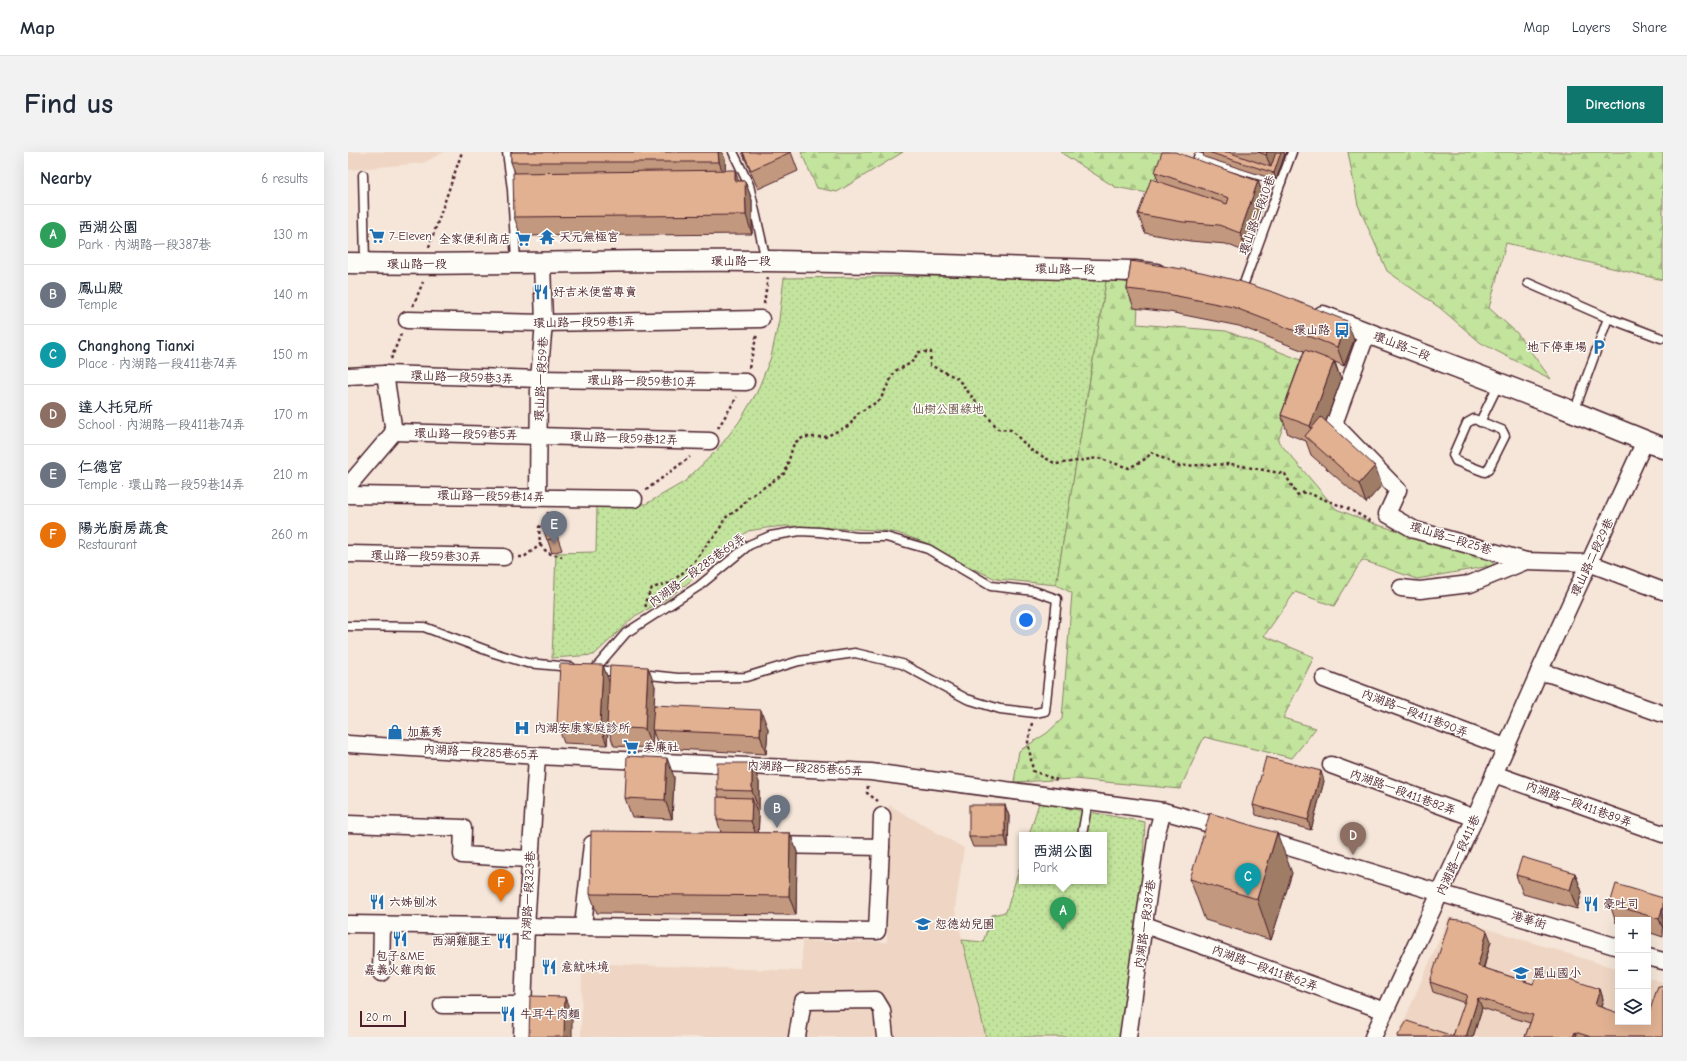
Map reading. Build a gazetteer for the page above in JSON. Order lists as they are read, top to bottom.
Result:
{
  "streets": {
    "street": [
      "環山路一段",
      "環山路一段59巷1弄",
      "環山路二段",
      "環山路一段59巷3弄",
      "環山路一段59巷",
      "環山路一段59巷10弄",
      "環山路一段59巷5弄",
      "環山路一段59巷12弄",
      "環山路一段59巷14弄",
      "環山路二段25巷",
      "環山路一段59巷30弄",
      "環山路二段29巷",
      "內湖路一段411巷90弄",
      "內湖路一段285巷65弄",
      "內湖路一段411巷82弄",
      "內湖路一段411巷89弄",
      "內湖路一段411巷",
      "內湖路一段323巷",
      "港華街",
      "內湖路一段387巷",
      "內湖路一段411巷62弄"
    ],
    "lane": ["環山路二段10巷", "內湖路一段285巷69弄"]
  },
  "crossings": [
    ["環山路一段", "環山路一段59巷"],
    ["環山路一段59巷1弄", "環山路一段59巷"],
    ["環山路二段", "環山路二段25巷"],
    ["環山路二段", "環山路二段29巷"],
    ["環山路一段59巷3弄", "環山路一段59巷"],
    ["環山路一段59巷3弄", "環山路一段59巷10弄"],
    ["環山路一段59巷", "環山路一段59巷10弄"],
    ["環山路一段59巷", "環山路一段59巷5弄"],
    ["環山路一段59巷", "環山路一段59巷12弄"],
    ["環山路一段59巷", "環山路一段59巷14弄"],
    ["環山路一段59巷5弄", "環山路一段59巷12弄"],
    ["環山路二段25巷", "環山路二段29巷"],
    ["環山路二段29巷", "內湖路一段411巷"],
    ["內湖路一段411巷90弄", "內湖路一段411巷"],
    ["內湖路一段285巷65弄", "內湖路一段323巷"],
    ["內湖路一段285巷65弄", "港華街"],
    ["內湖路一段285巷65弄", "內湖路一段387巷"],
    ["內湖路一段411巷82弄", "內湖路一段411巷"],
    ["內湖路一段411巷89弄", "內湖路一段411巷"],
    ["內湖路一段411巷", "港華街"],
    ["內湖路一段411巷", "內湖路一段411巷62弄"],
    ["內湖路一段387巷", "內湖路一段411巷62弄"]
  ],
  "parks": ["仙樹公園綠地"],
  "places": {
    "supermarket": ["7-Eleven", "全家便利商店", "美廉社"],
    "temple": ["天元無極宮"],
    "restaurant": [
      "好吉米便當專賣",
      "六姊刨冰",
      "豪吐司",
      "包子&ME 嘉義火雞肉飯",
      "西湖雞腿王",
      "意魷味境",
      "牛耳牛肉麵"
    ],
    "bus stop": ["環山路"],
    "parking": ["地下停車場"],
    "hospital": ["內湖安康家庭診所"],
    "shop": ["加慕秀"],
    "school or university": ["恕德幼兒園", "麗山國小"]
  },
  "scale_bar": "20 m",
  "page": {
    "header": "Map",
    "nav": ["Map", "Layers", "Share"],
    "buttons": "Directions",
    "title": "Find us",
    "heading": ["Nearby", "6 results"],
    "list": [
      {
        "mark": "A",
        "name": "西湖公園",
        "note": "Park · 內湖路一段387巷",
        "value": "130 m"
      },
      {
        "mark": "B",
        "name": "鳳山殿",
        "note": "Temple",
        "value": "140 m"
      },
      {
        "mark": "C",
        "name": "Changhong Tianxi",
        "note": "Place · 內湖路一段411巷74弄",
        "value": "150 m"
      },
      {
        "mark": "D",
        "name": "達人托兒所",
        "note": "School · 內湖路一段411巷74弄",
        "value": "170 m"
      },
      {
        "mark": "E",
        "name": "仁德宮",
        "note": "Temple · 環山路一段59巷14弄",
        "value": "210 m"
      },
      {
        "mark": "F",
        "name": "陽光廚房蔬食",
        "note": "Restaurant",
        "value": "260 m"
      }
    ],
    "pins": [
      "E",
      "B",
      "D",
      "C",
      "F",
      "A"
    ],
    "popup": ["西湖公園", "Park"],
    "map_buttons": ["+", "−"],
    "scale": "20 m"
  }
}
